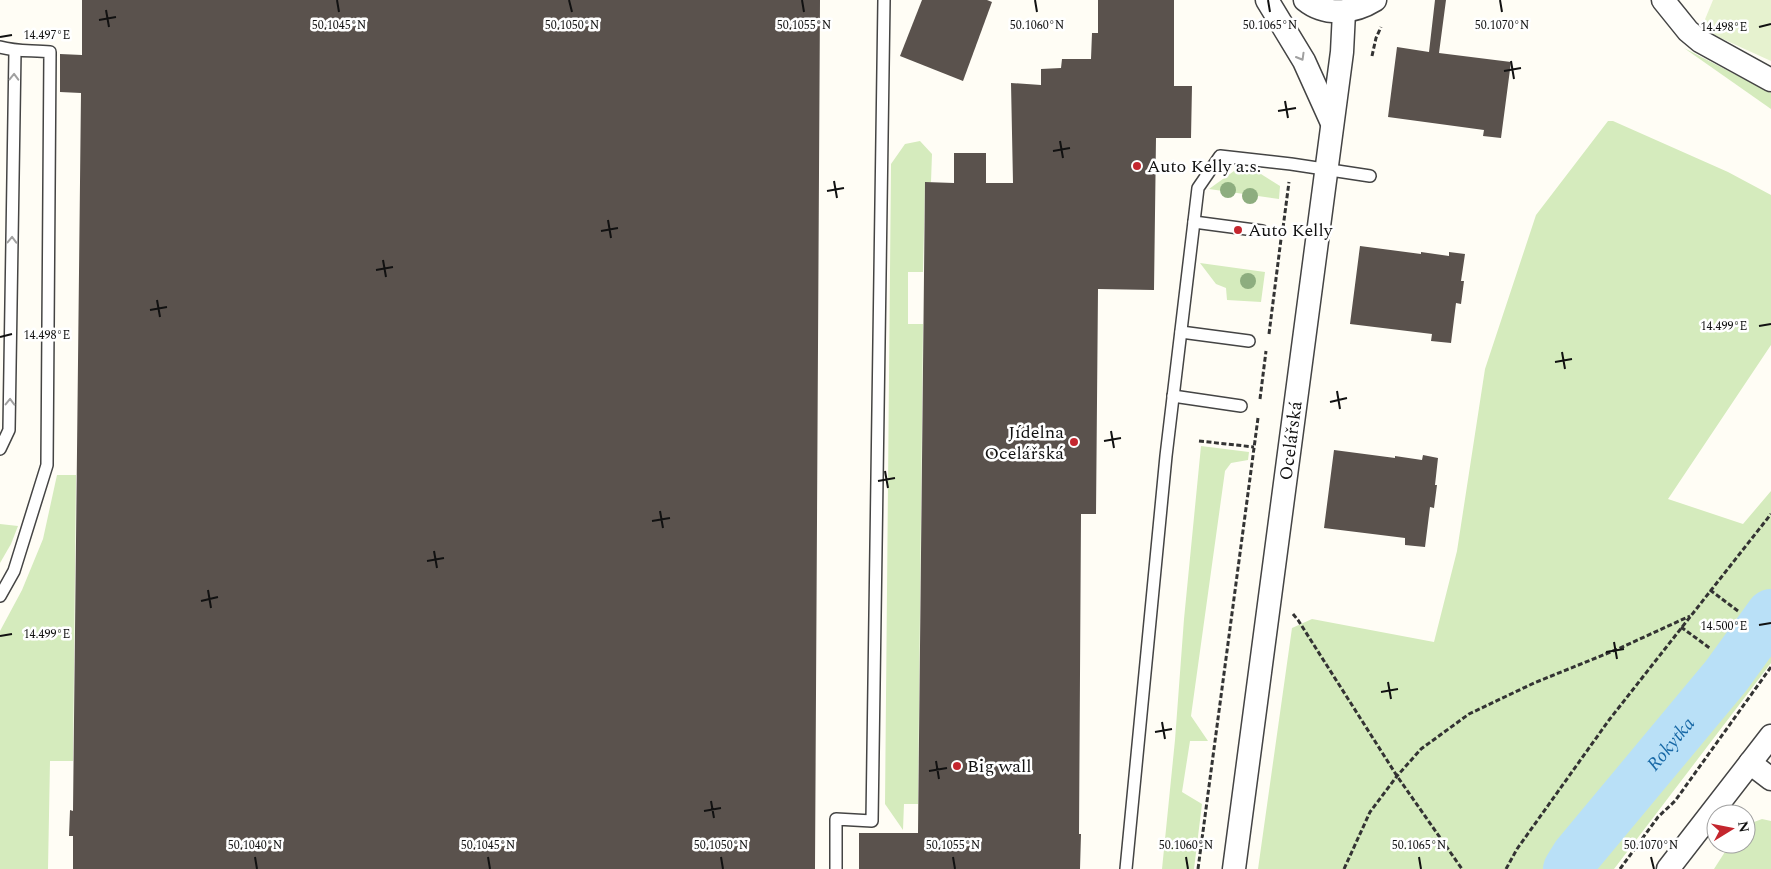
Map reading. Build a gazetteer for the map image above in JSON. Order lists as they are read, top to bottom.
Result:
{
  "streets": {
    "street": ["Ocelářská"]
  },
  "water": ["Rokytka"],
  "places": [
    "Auto Kelly a.s.",
    "Auto Kelly",
    "Jídelna Ocelářská",
    "Big wall"
  ],
  "north": "right",
  "coordinates": [
    "50.1045°N",
    "50.1050°N",
    "50.1055°N",
    "50.1060°N",
    "50.1065°N",
    "50.1070°N",
    "14.498°E",
    "14.497°E",
    "14.499°E",
    "14.500°E",
    "50.1040°N"
  ]
}
